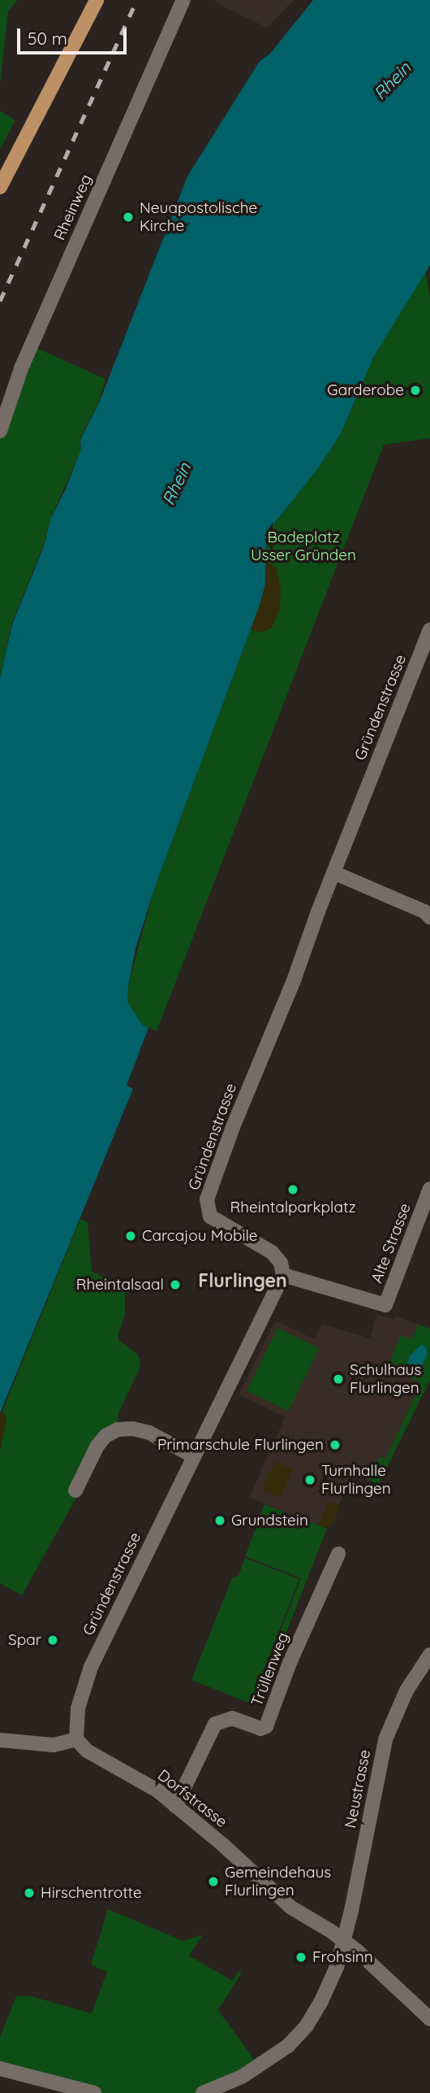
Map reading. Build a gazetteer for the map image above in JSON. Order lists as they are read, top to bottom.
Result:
{
  "streets": {
    "street": [
      "Rheinweg",
      "Gründenstrasse",
      "Alte Strasse",
      "Trüllenweg",
      "Neustrasse",
      "Dorfstrasse"
    ]
  },
  "crossings": [
    ["Gründenstrasse", "Alte Strasse"],
    ["Gründenstrasse", "Dorfstrasse"],
    ["Trüllenweg", "Dorfstrasse"],
    ["Neustrasse", "Dorfstrasse"]
  ],
  "districts": ["Flurlingen"],
  "water": ["Rhein"],
  "parks": ["Badeplatz Usser Gründen"],
  "places": [
    "Neuapostolische Kirche",
    "Garderobe",
    "Rheintalparkplatz",
    "Carcajou Mobile",
    "Rheintalsaal",
    "Schulhaus Flurlingen",
    "Primarschule Flurlingen",
    "Turnhalle Flurlingen",
    "Grundstein",
    "Spar",
    "Gemeindehaus Flurlingen",
    "Hirschentrotte",
    "Frohsinn"
  ],
  "scale_bar": "50 m"
}
